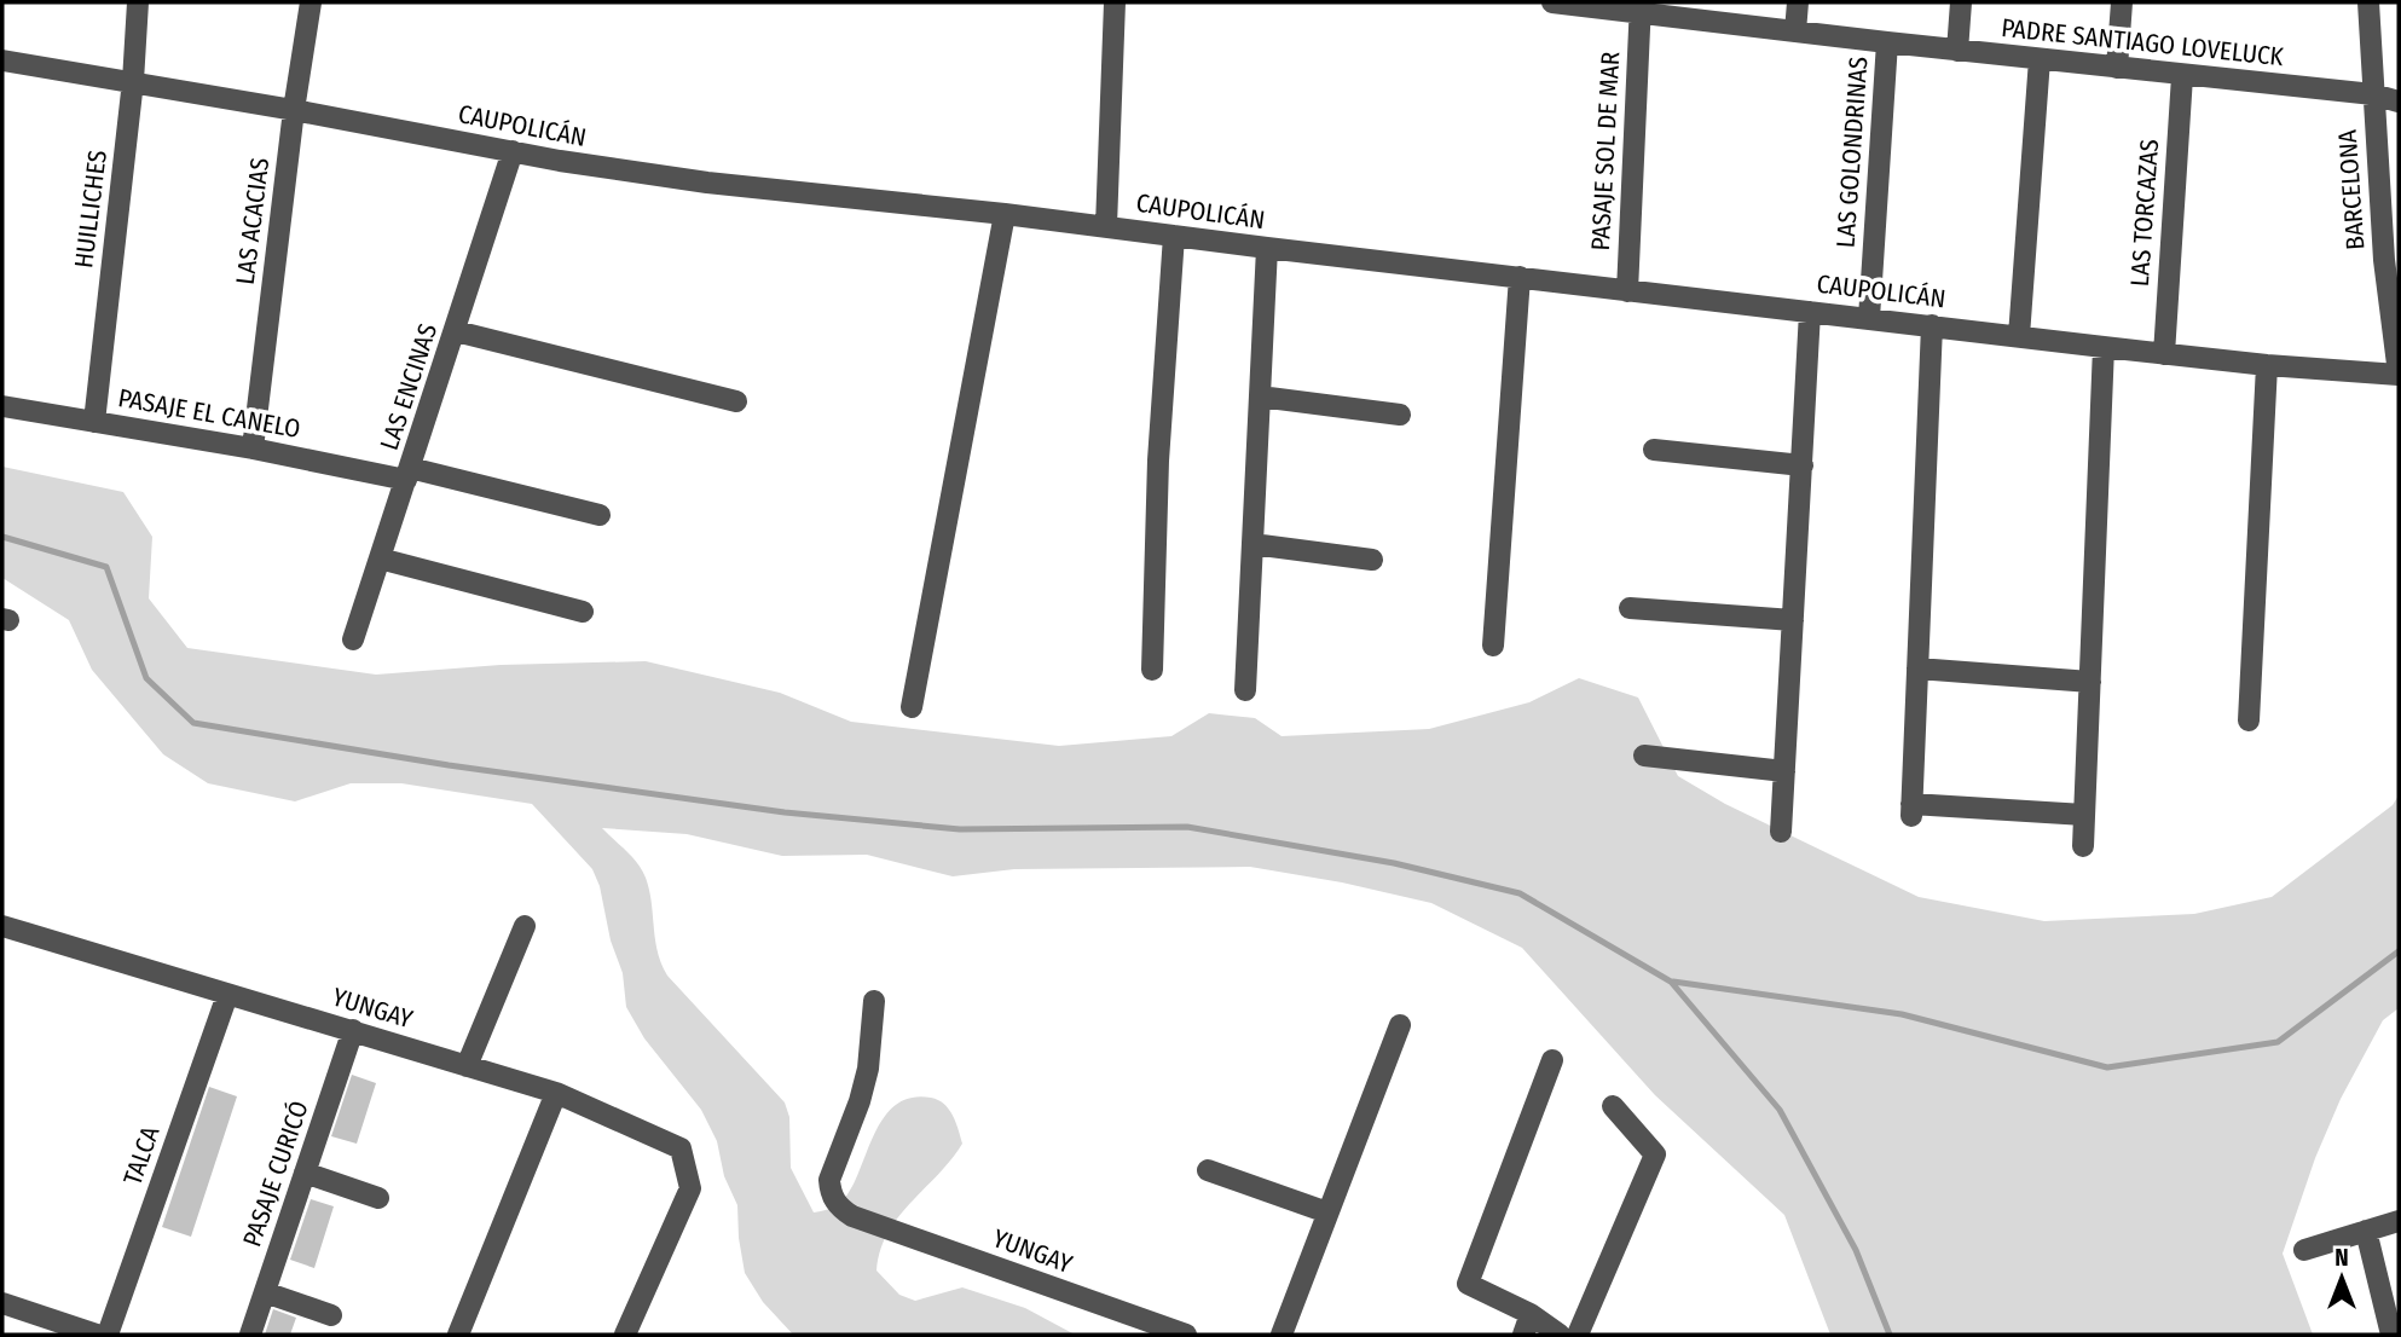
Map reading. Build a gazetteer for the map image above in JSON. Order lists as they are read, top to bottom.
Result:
{
  "streets": {
    "street": [
      "PADRE SANTIAGO LOVELUCK",
      "CAUPOLICÁN",
      "PASAJE SOL DE MAR",
      "LAS GOLONDRINAS",
      "BARCELONA",
      "HUILLICHES",
      "LAS TORCAZAS",
      "LAS ACACIAS",
      "LAS ENCINAS",
      "PASAJE EL CANELO",
      "YUNGAY",
      "TALCA",
      "PASAJE CURICÓ"
    ]
  },
  "crossings": [
    ["PADRE SANTIAGO LOVELUCK", "PASAJE SOL DE MAR"],
    ["PADRE SANTIAGO LOVELUCK", "LAS GOLONDRINAS"],
    ["PADRE SANTIAGO LOVELUCK", "BARCELONA"],
    ["PADRE SANTIAGO LOVELUCK", "LAS TORCAZAS"],
    ["CAUPOLICÁN", "PASAJE SOL DE MAR"],
    ["CAUPOLICÁN", "LAS GOLONDRINAS"],
    ["CAUPOLICÁN", "BARCELONA"],
    ["CAUPOLICÁN", "HUILLICHES"],
    ["CAUPOLICÁN", "LAS TORCAZAS"],
    ["CAUPOLICÁN", "LAS ACACIAS"],
    ["CAUPOLICÁN", "LAS ENCINAS"],
    ["HUILLICHES", "PASAJE EL CANELO"],
    ["LAS ACACIAS", "PASAJE EL CANELO"],
    ["LAS ENCINAS", "PASAJE EL CANELO"],
    ["YUNGAY", "TALCA"],
    ["YUNGAY", "PASAJE CURICÓ"]
  ],
  "north": "top"
}
